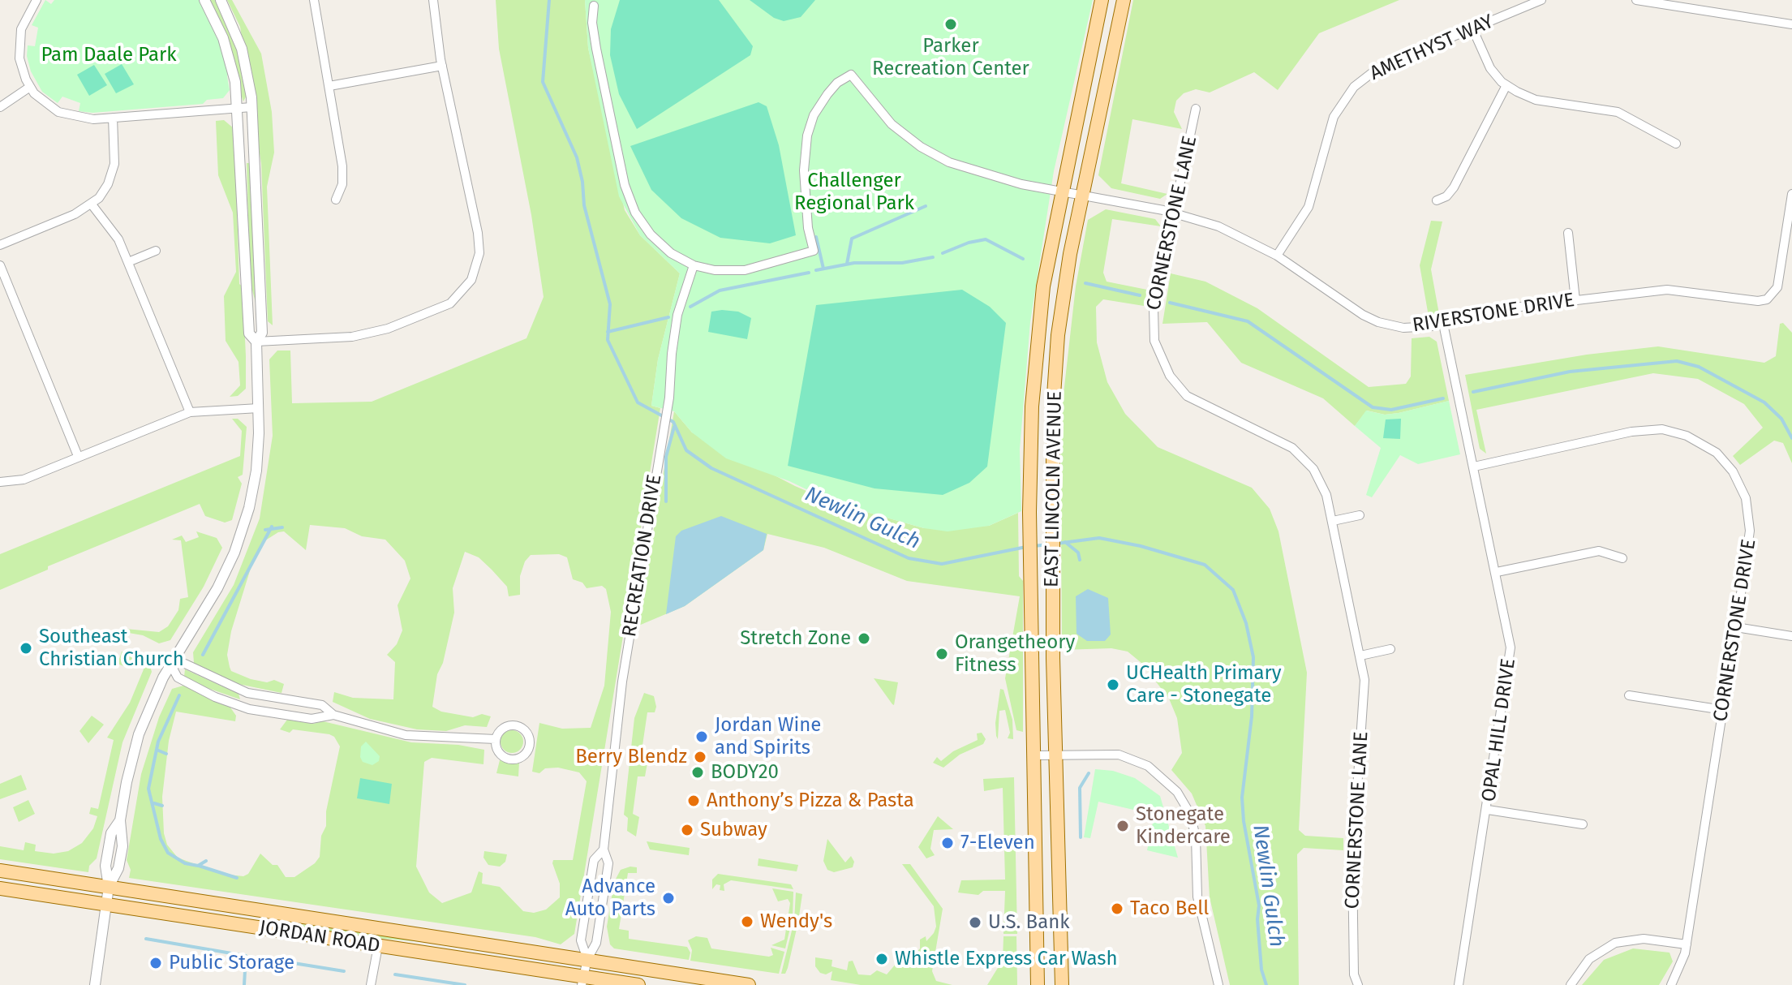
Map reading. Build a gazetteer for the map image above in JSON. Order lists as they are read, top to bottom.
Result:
{
  "streets": {
    "main road": ["EAST LINCOLN AVENUE", "JORDAN ROAD"],
    "street": [
      "AMETHYST WAY",
      "CORNERSTONE LANE",
      "RIVERSTONE DRIVE",
      "RECREATION DRIVE",
      "CORNERSTONE DRIVE",
      "OPAL HILL DRIVE"
    ]
  },
  "crossings": [
    ["AMETHYST WAY", "RIVERSTONE DRIVE"],
    ["CORNERSTONE LANE", "RIVERSTONE DRIVE"],
    ["RIVERSTONE DRIVE", "EAST LINCOLN AVENUE"],
    ["RIVERSTONE DRIVE", "OPAL HILL DRIVE"],
    ["RECREATION DRIVE", "JORDAN ROAD"],
    ["CORNERSTONE DRIVE", "OPAL HILL DRIVE"]
  ],
  "water": ["Newlin Gulch"],
  "parks": ["Pam Daale Park", "Challenger Regional Park"],
  "places": [
    "Parker Recreation Center",
    "Stretch Zone",
    "Southeast Christian Church",
    "Orangetheory Fitness",
    "UCHealth Primary Care - Stonegate",
    "Jordan Wine and Spirits",
    "Berry Blendz",
    "BODY20",
    "Anthony’s Pizza & Pasta",
    "Stonegate Kindercare",
    "Subway",
    "7-Eleven",
    "Advance Auto Parts",
    "Taco Bell",
    "Wendy's",
    "U.S. Bank",
    "Whistle Express Car Wash",
    "Public Storage"
  ]
}
